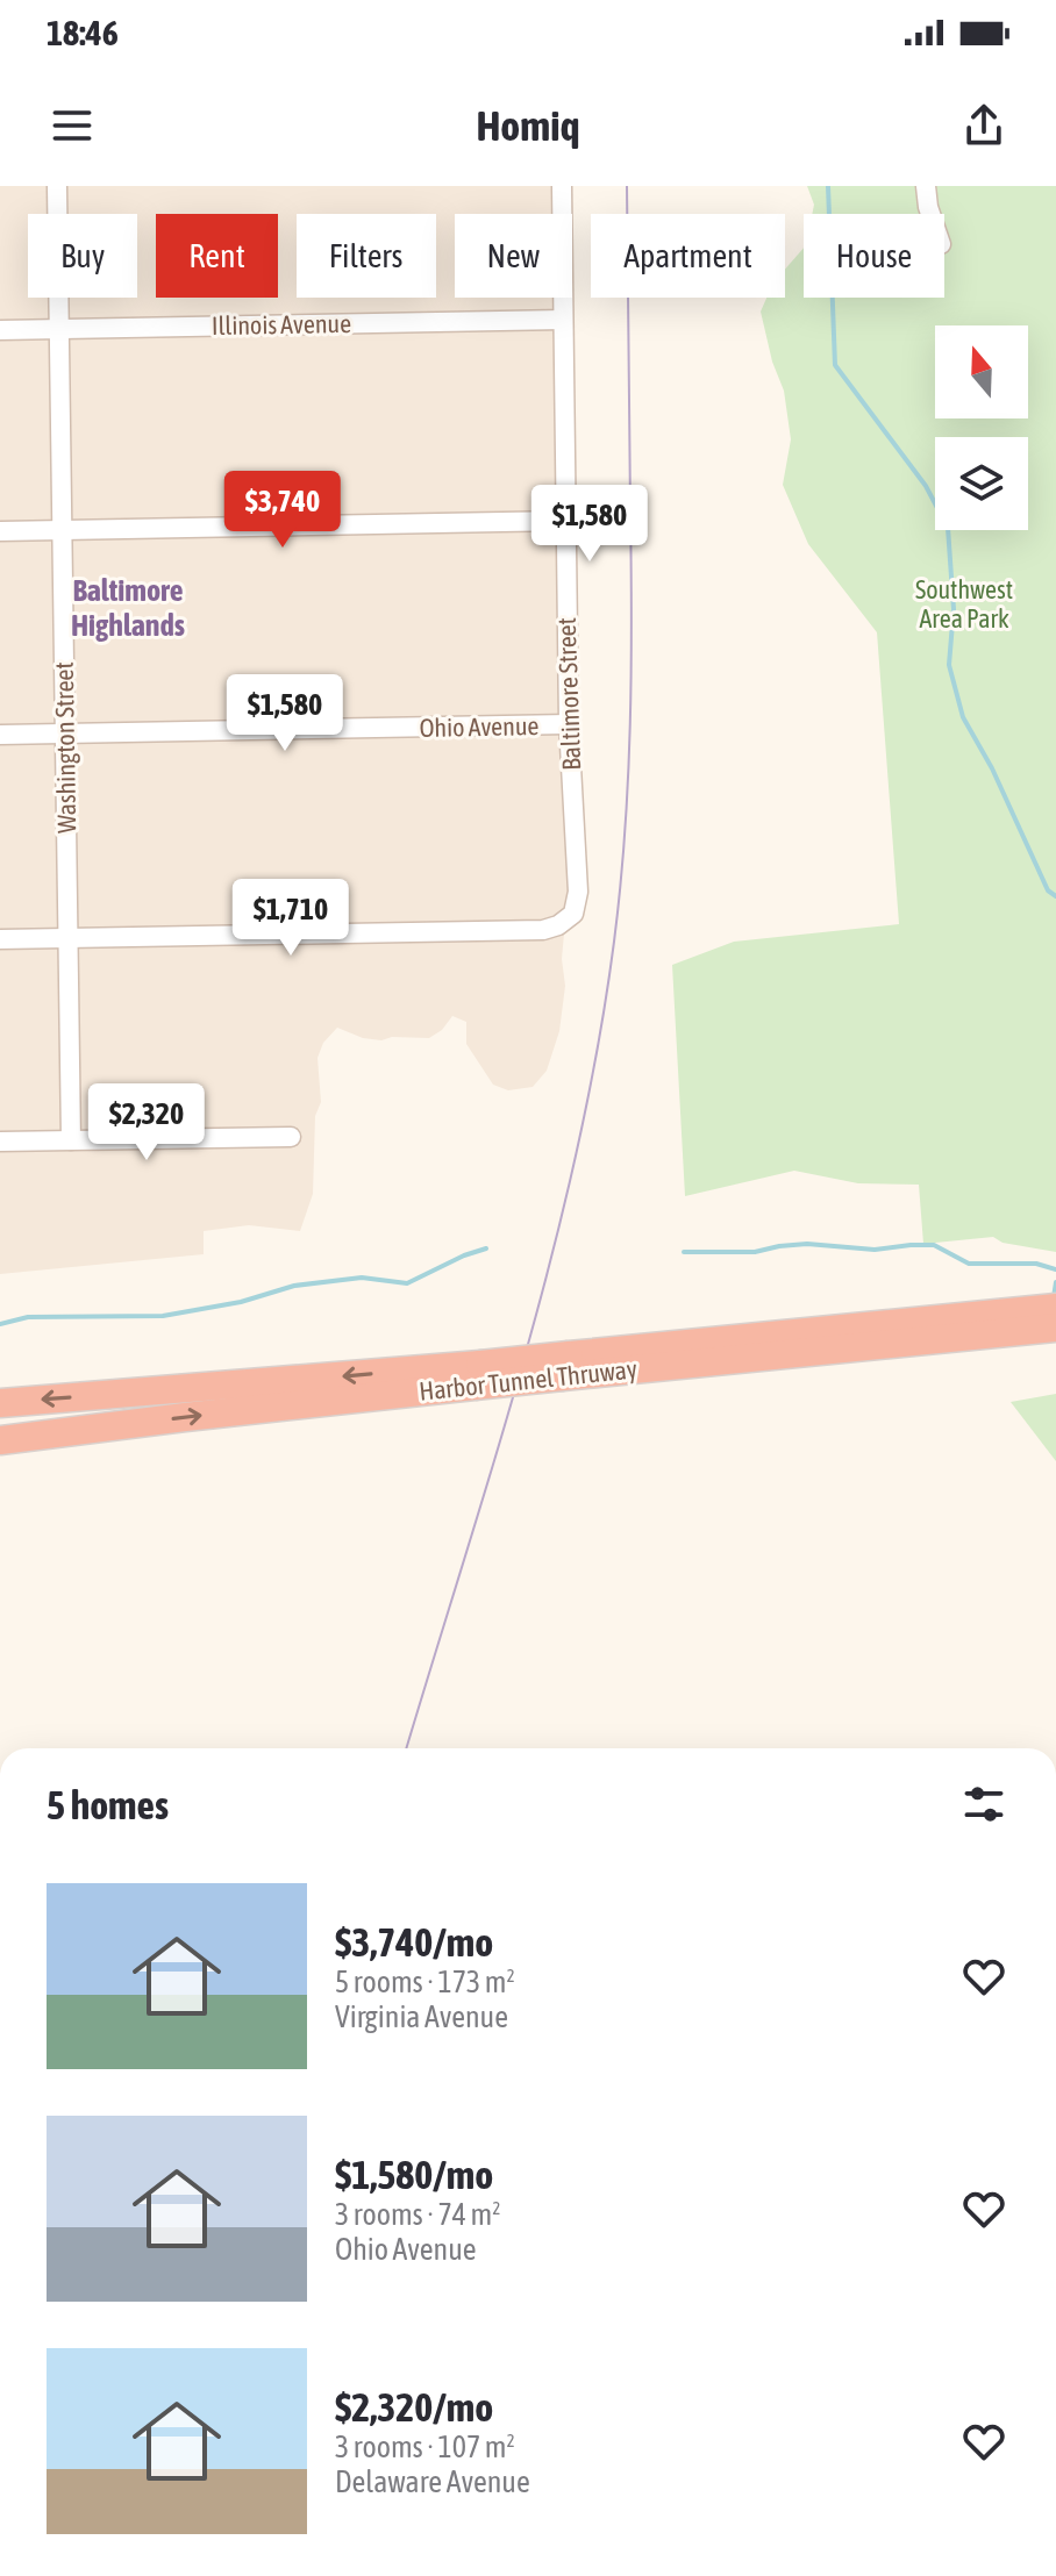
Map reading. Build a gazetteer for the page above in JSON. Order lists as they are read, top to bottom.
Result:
{
  "streets": {
    "highway": ["Harbor Tunnel Thruway"],
    "street": [
      "Illinois Avenue",
      "Baltimore Street",
      "Ohio Avenue",
      "Washington Street"
    ]
  },
  "crossings": [
    ["Illinois Avenue", "Baltimore Street"],
    ["Illinois Avenue", "Washington Street"],
    ["Baltimore Street", "Ohio Avenue"],
    ["Baltimore Street", "Washington Street"],
    ["Ohio Avenue", "Washington Street"]
  ],
  "districts": ["Baltimore Highlands"],
  "parks": ["Southwest Area Park"],
  "north": "top",
  "page": {
    "status": "18:46",
    "header": "Homiq",
    "chip": [
      "Buy",
      "Rent",
      "Filters",
      "New",
      "Apartment",
      "House"
    ],
    "price": [
      "$3,740",
      "$1,580",
      "$1,580",
      "$1,710",
      "$2,320"
    ],
    "heading": "5 homes",
    "list": [
      {
        "name": "$3,740/mo",
        "note": "5 rooms · 173 m² · Virginia Avenue"
      },
      {
        "name": "$1,580/mo",
        "note": "3 rooms · 74 m² · Ohio Avenue"
      },
      {
        "name": "$2,320/mo",
        "note": "3 rooms · 107 m² · Delaware Avenue"
      }
    ]
  }
}
